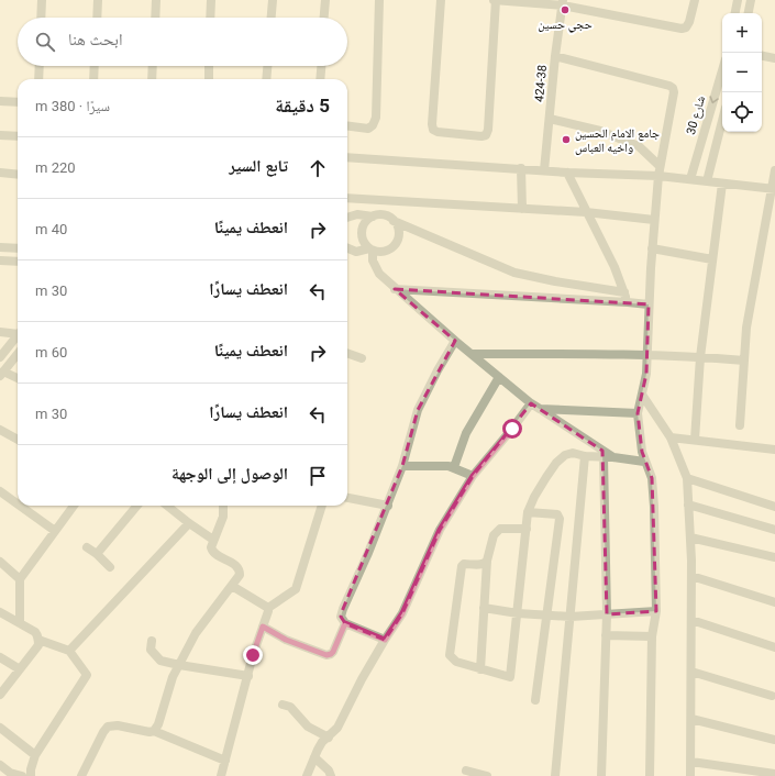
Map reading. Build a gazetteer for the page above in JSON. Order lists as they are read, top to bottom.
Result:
{
  "streets": {
    "street": ["424-38", "شارع 30"]
  },
  "places": ["حجي حسين", "جامع الامام الحسين واخيه العباس"],
  "page": {
    "map_buttons": ["+", "−"],
    "search": "ابحث هنا",
    "heading": ["5 دقيقة", "سيرًا · 380 m"],
    "list": [
      ["تابع السير", "220 m"],
      ["انعطف يمينًا", "40 m"],
      ["انعطف يسارًا", "30 m"],
      ["انعطف يمينًا", "60 m"],
      ["انعطف يسارًا", "30 m"],
      "الوصول إلى الوجهة"
    ]
  }
}
